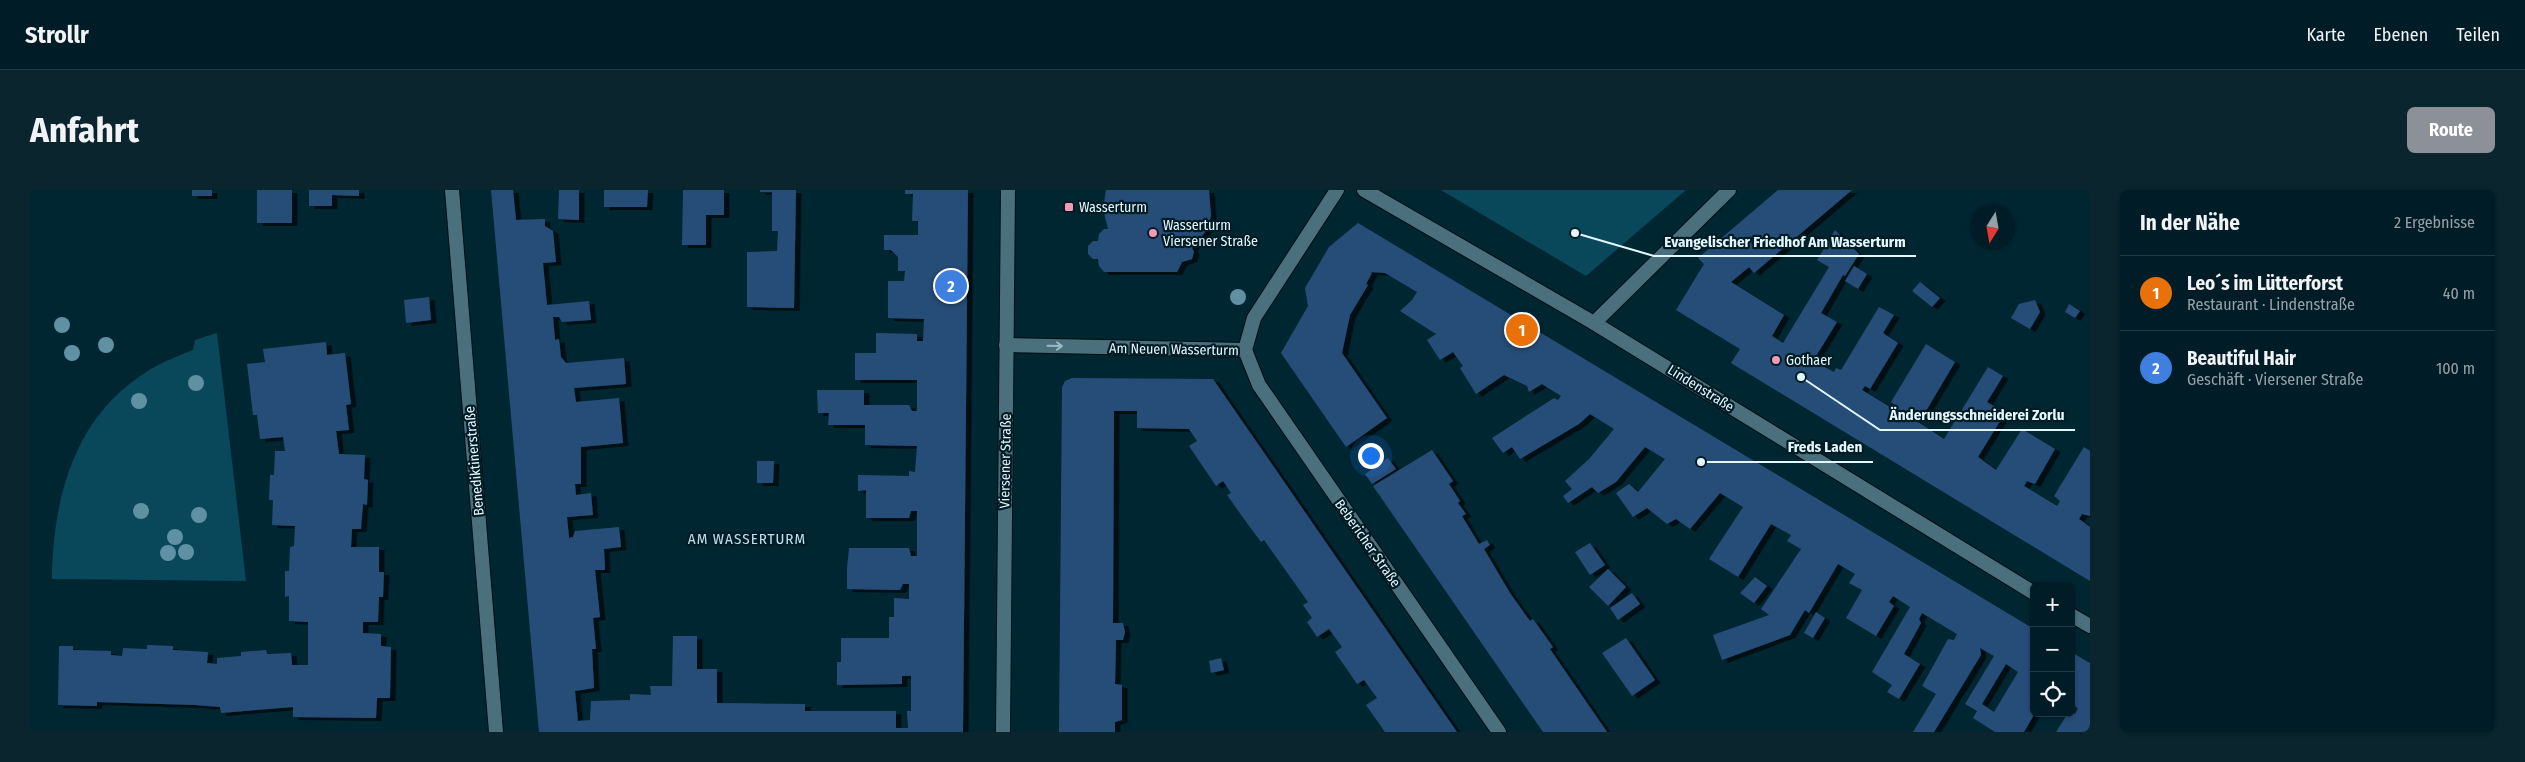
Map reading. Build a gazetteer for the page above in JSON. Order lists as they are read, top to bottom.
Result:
{
  "streets": {
    "street": [
      "Am Neuen Wasserturm",
      "Lindenstraße",
      "Benediktinerstraße",
      "Viersener Straße",
      "Bebericher Straße"
    ]
  },
  "crossings": [
    ["Am Neuen Wasserturm", "Viersener Straße"],
    ["Am Neuen Wasserturm", "Bebericher Straße"]
  ],
  "one_way": ["Am Neuen Wasserturm"],
  "districts": ["AM WASSERTURM"],
  "places": {
    "transit": ["Wasserturm"],
    "other": [
      "Wasserturm Viersener Straße",
      "Evangelischer Friedhof Am Wasserturm",
      "Gothaer",
      "Änderungsschneiderei Zorlu",
      "Freds Laden"
    ]
  },
  "north": "bottom",
  "page": {
    "header": "Strollr",
    "nav": ["Karte", "Ebenen", "Teilen"],
    "buttons": "Route",
    "title": "Anfahrt",
    "heading": ["In der Nähe", "2 Ergebnisse"],
    "list": [
      {
        "mark": "1",
        "name": "Leo´s im Lütterforst",
        "note": "Restaurant · Lindenstraße",
        "value": "40 m"
      },
      {
        "mark": "2",
        "name": "Beautiful Hair",
        "note": "Geschäft · Viersener Straße",
        "value": "100 m"
      }
    ],
    "pins": ["2", "1"],
    "map_buttons": ["+", "−"]
  }
}
